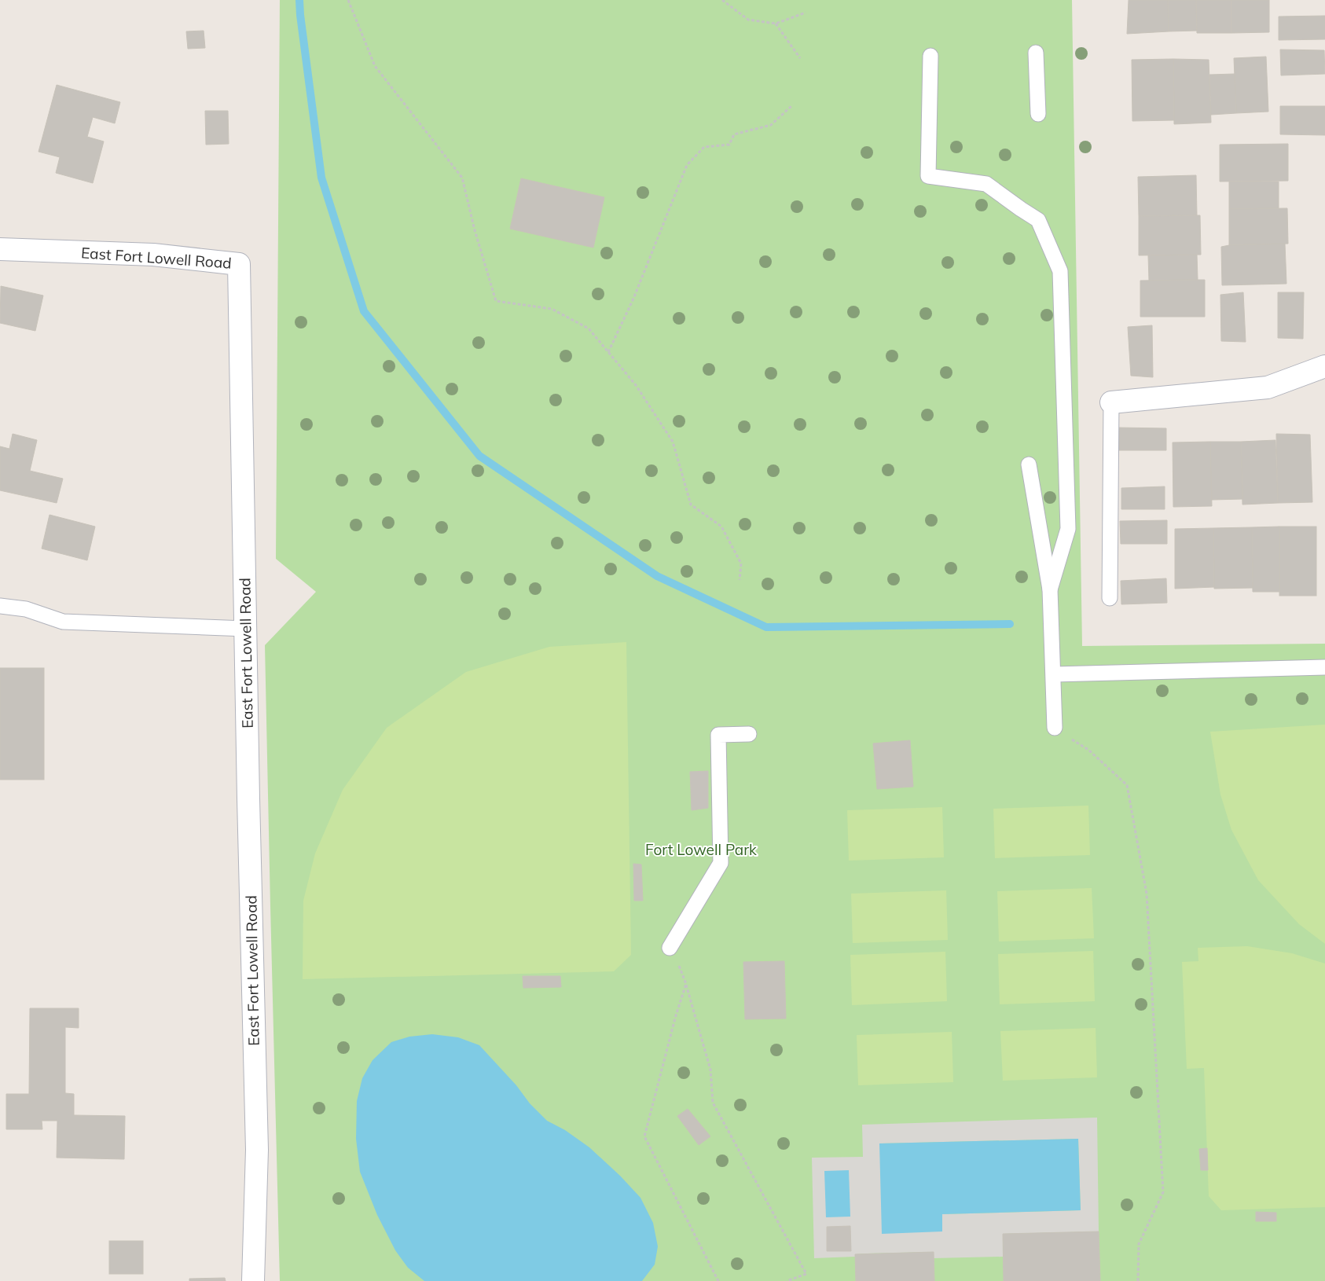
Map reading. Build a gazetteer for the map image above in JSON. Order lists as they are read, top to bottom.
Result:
{
  "streets": {
    "street": ["East Fort Lowell Road"]
  },
  "parks": ["Fort Lowell Park"]
}
